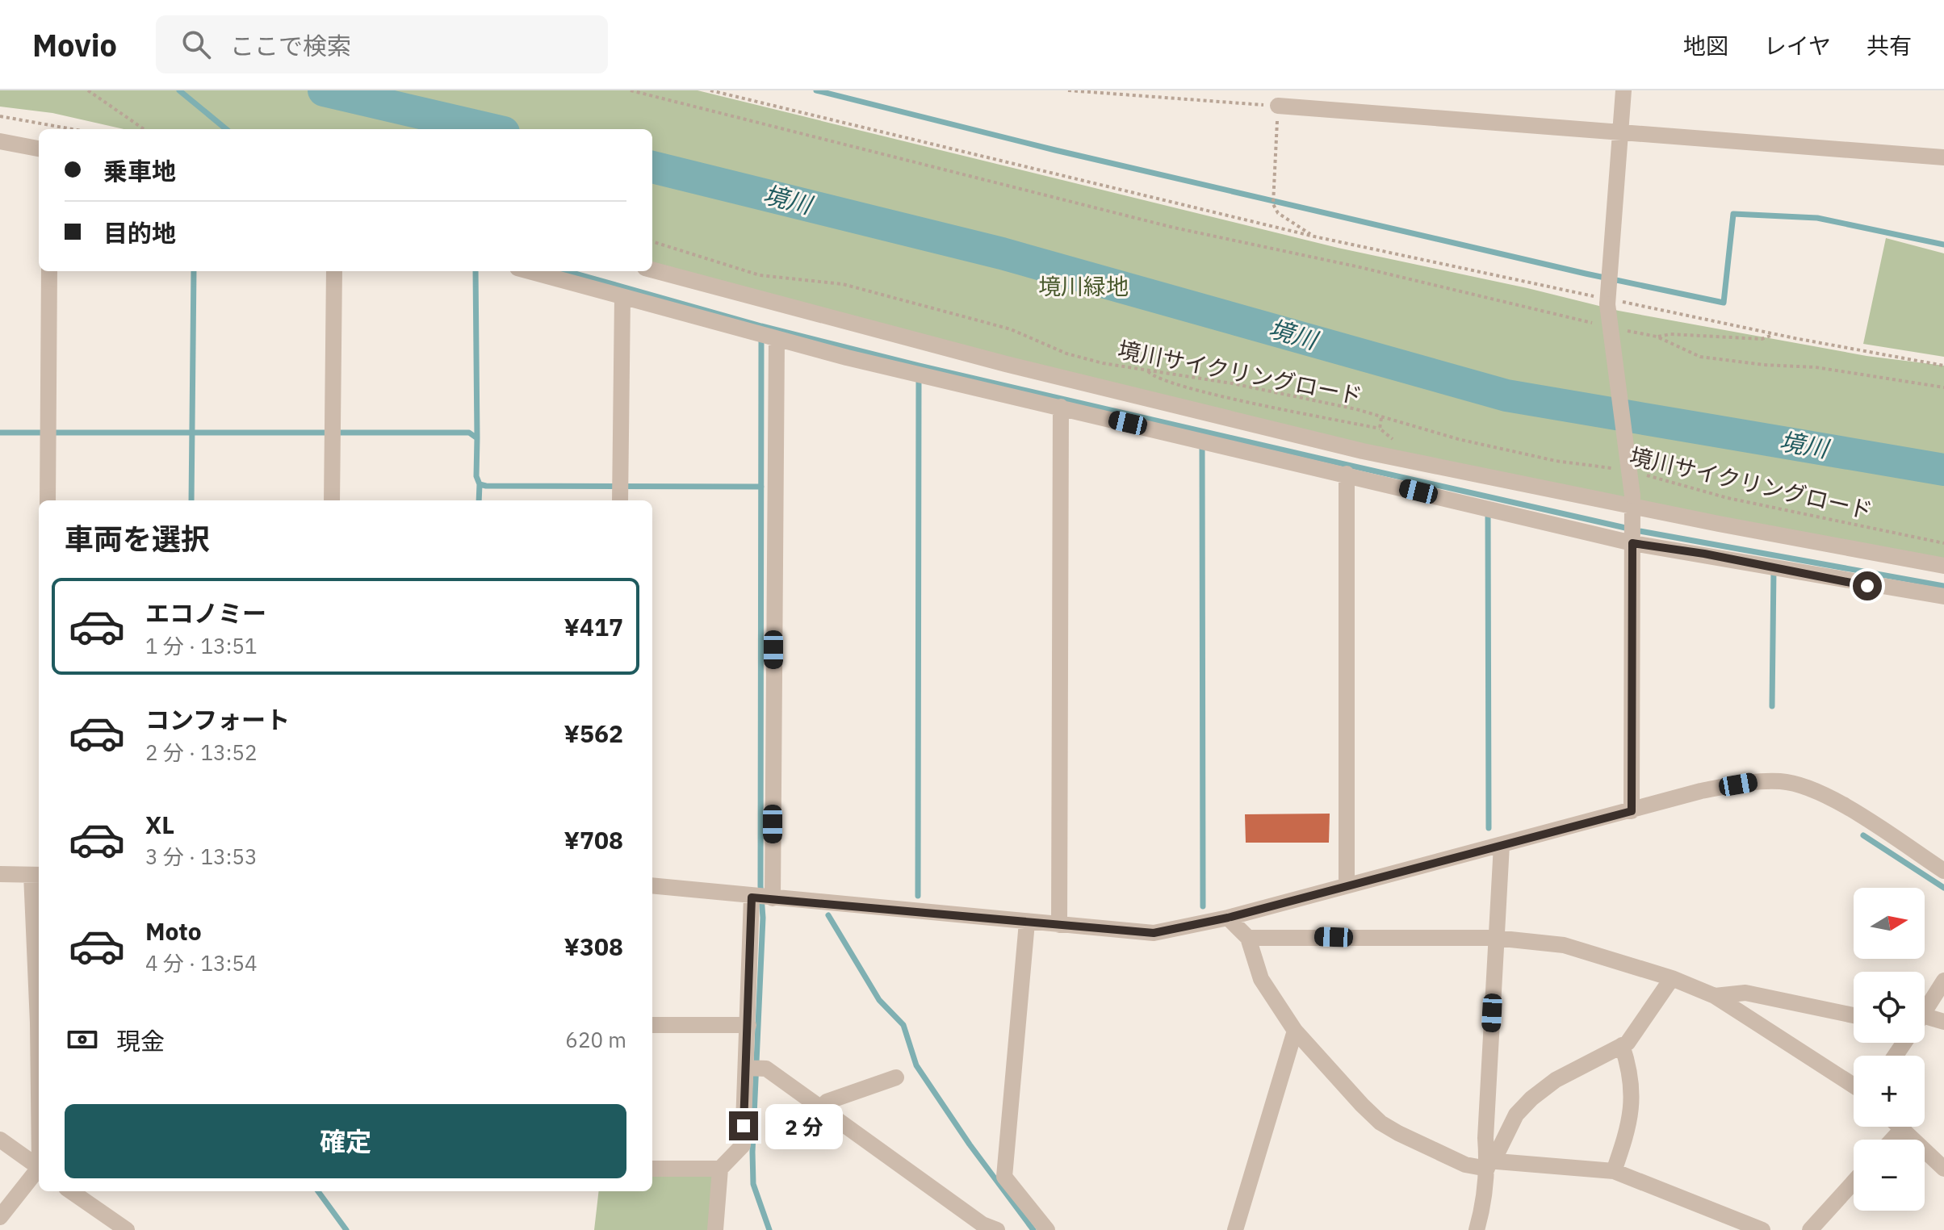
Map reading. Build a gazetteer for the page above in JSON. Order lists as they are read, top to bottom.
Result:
{
  "streets": {
    "path": ["境川サイクリングロード"]
  },
  "water": ["境川"],
  "parks": ["境川緑地"],
  "north": "right",
  "page": {
    "header": "Movio",
    "search": "ここで検索",
    "nav": ["地図", "レイヤ", "共有"],
    "banner": ["乗車地", "目的地"],
    "heading": "車両を選択",
    "list": [
      {
        "name": "エコノミー",
        "note": "1 分 · 13:51",
        "value": "¥417"
      },
      {
        "name": "コンフォート",
        "note": "2 分 · 13:52",
        "value": "¥562"
      },
      {
        "name": "XL",
        "note": "3 分 · 13:53",
        "value": "¥708"
      },
      {
        "name": "Moto",
        "note": "4 分 · 13:54",
        "value": "¥308"
      }
    ],
    "map_buttons": ["+", "−"],
    "pay": ["現金", "620 m"],
    "buttons": "確定",
    "bubble": "2 分"
  }
}
